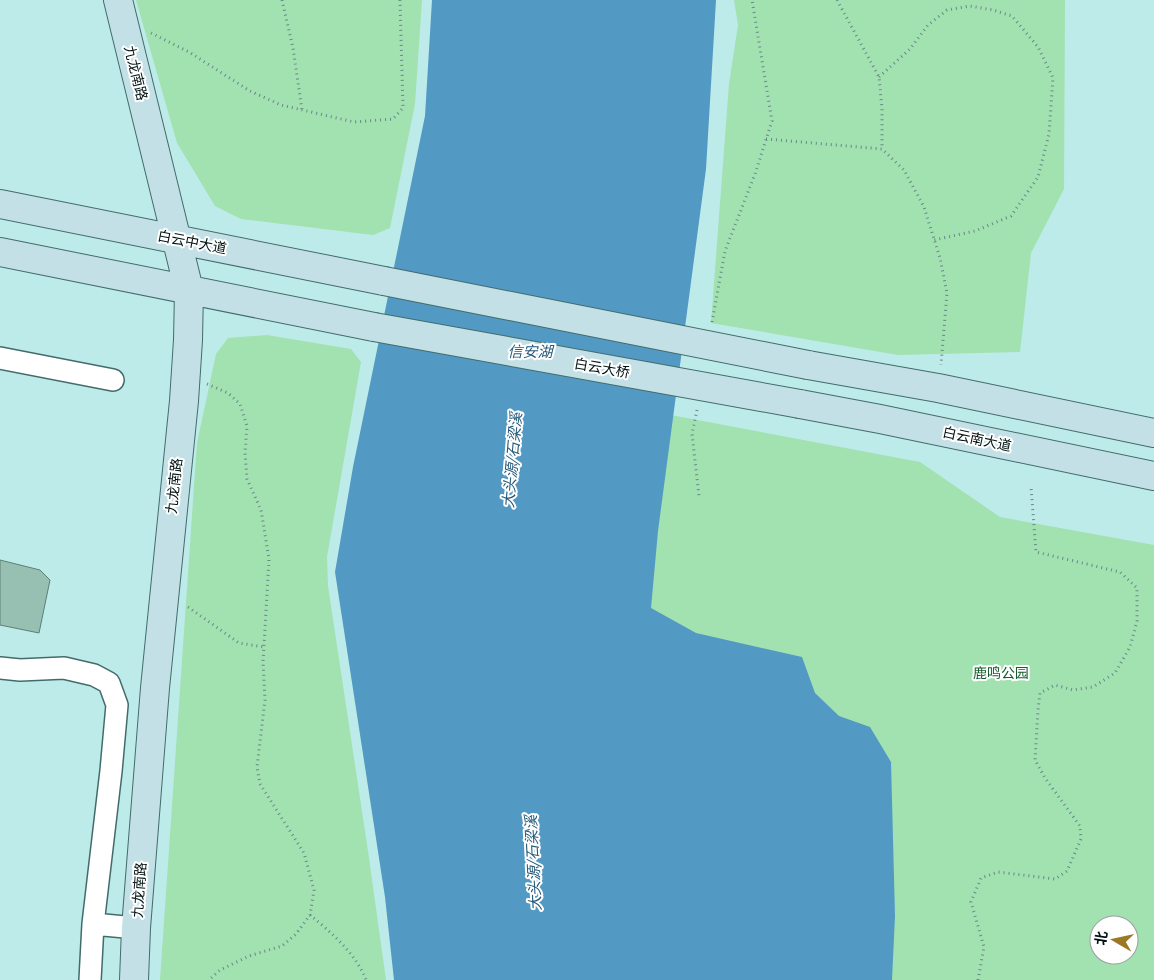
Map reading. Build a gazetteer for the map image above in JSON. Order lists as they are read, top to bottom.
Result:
{
  "streets": {
    "main road": [
      "九龙南路",
      "白云中大道",
      "白云大桥",
      "白云南大道"
    ]
  },
  "crossings": [
    ["九龙南路", "白云中大道"],
    ["九龙南路", "白云大桥"],
    ["白云大桥", "白云南大道"]
  ],
  "water": ["信安湖", "大头源/石梁溪"],
  "parks": ["鹿鸣公园"],
  "north": "left"
}
